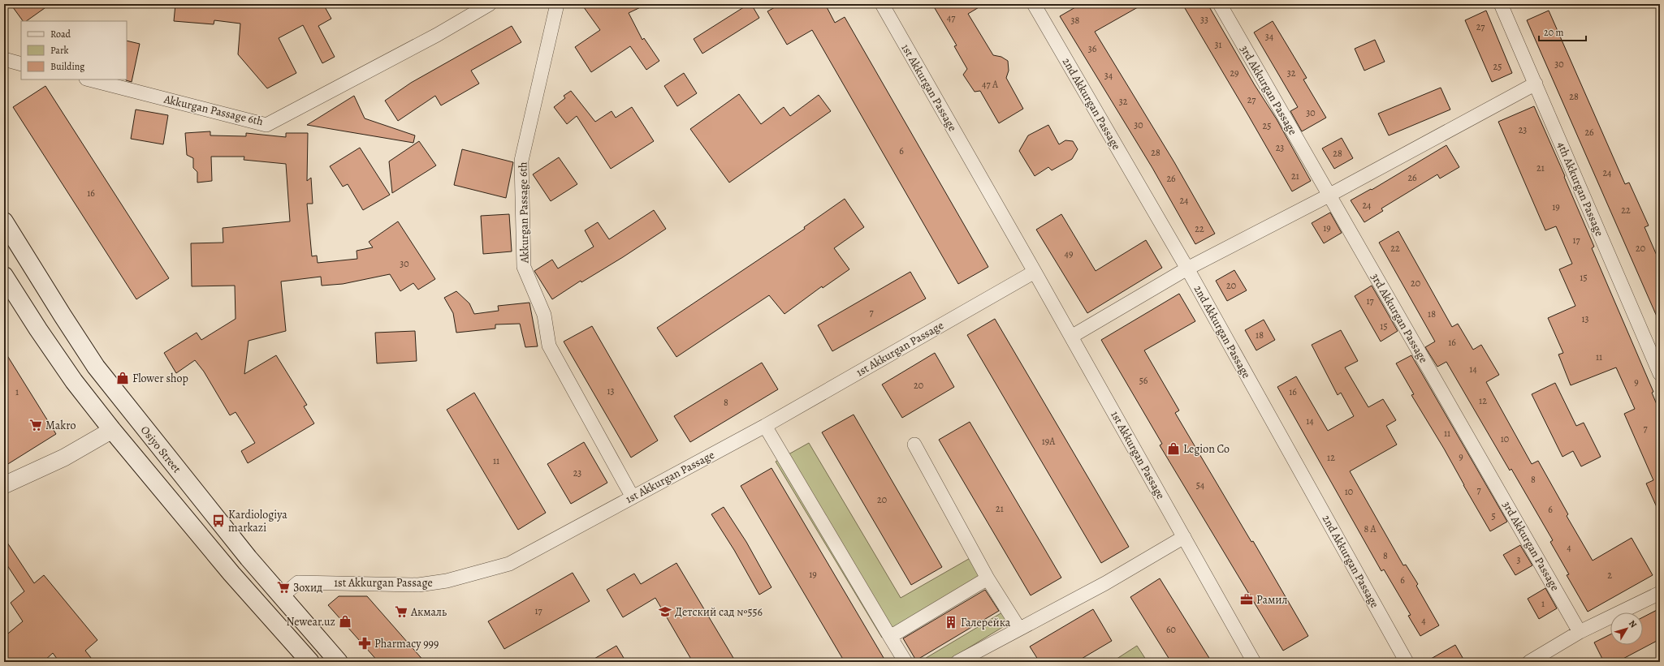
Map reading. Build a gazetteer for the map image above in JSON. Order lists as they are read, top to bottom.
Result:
{
  "streets": {
    "main road": ["Osiyo Street"],
    "street": [
      "1st Akkurgan Passage",
      "3rd Akkurgan Passage",
      "2nd Akkurgan Passage",
      "Akkurgan Passage 6th",
      "4th Akkurgan Passage"
    ]
  },
  "crossings": [
    ["1st Akkurgan Passage", "Akkurgan Passage 6th"],
    ["1st Akkurgan Passage", "Osiyo Street"]
  ],
  "places": {
    "shop": ["Flower shop", "Legion Co", "Newear.uz"],
    "supermarket": ["Makro", "Зохид", "Акмаль"],
    "bus stop": ["Kardiologiya markazi"],
    "office": ["Рамил"],
    "school or university": ["Детский сад №556"],
    "building": ["Галерейка"],
    "pharmacy": ["Pharmacy 999"]
  },
  "house_numbers": [
    "47",
    "33",
    "38",
    "27",
    "34",
    "31",
    "36",
    "30",
    "25",
    "29",
    "32",
    "34",
    "47 А",
    "28",
    "27",
    "32",
    "30",
    "30",
    "25",
    "23",
    "26",
    "23",
    "6",
    "28",
    "28",
    "21",
    "24",
    "21",
    "26",
    "26",
    "16",
    "24",
    "24",
    "19",
    "22",
    "19",
    "22",
    "17",
    "22",
    "20",
    "49",
    "30",
    "15",
    "20",
    "20",
    "17",
    "7",
    "18",
    "13",
    "15",
    "18",
    "16",
    "11",
    "14",
    "56",
    "9",
    "20",
    "13",
    "1",
    "16",
    "12",
    "8",
    "14",
    "7",
    "11",
    "10",
    "19А",
    "9",
    "12",
    "11",
    "23",
    "8",
    "54",
    "7",
    "10",
    "20",
    "21",
    "6",
    "5",
    "8 А",
    "4",
    "8",
    "3",
    "19",
    "2",
    "6",
    "1",
    "17",
    "4",
    "60"
  ],
  "legend": ["Road", "Park", "Building"],
  "scale_bar": "20 m",
  "north": "top right"
}
